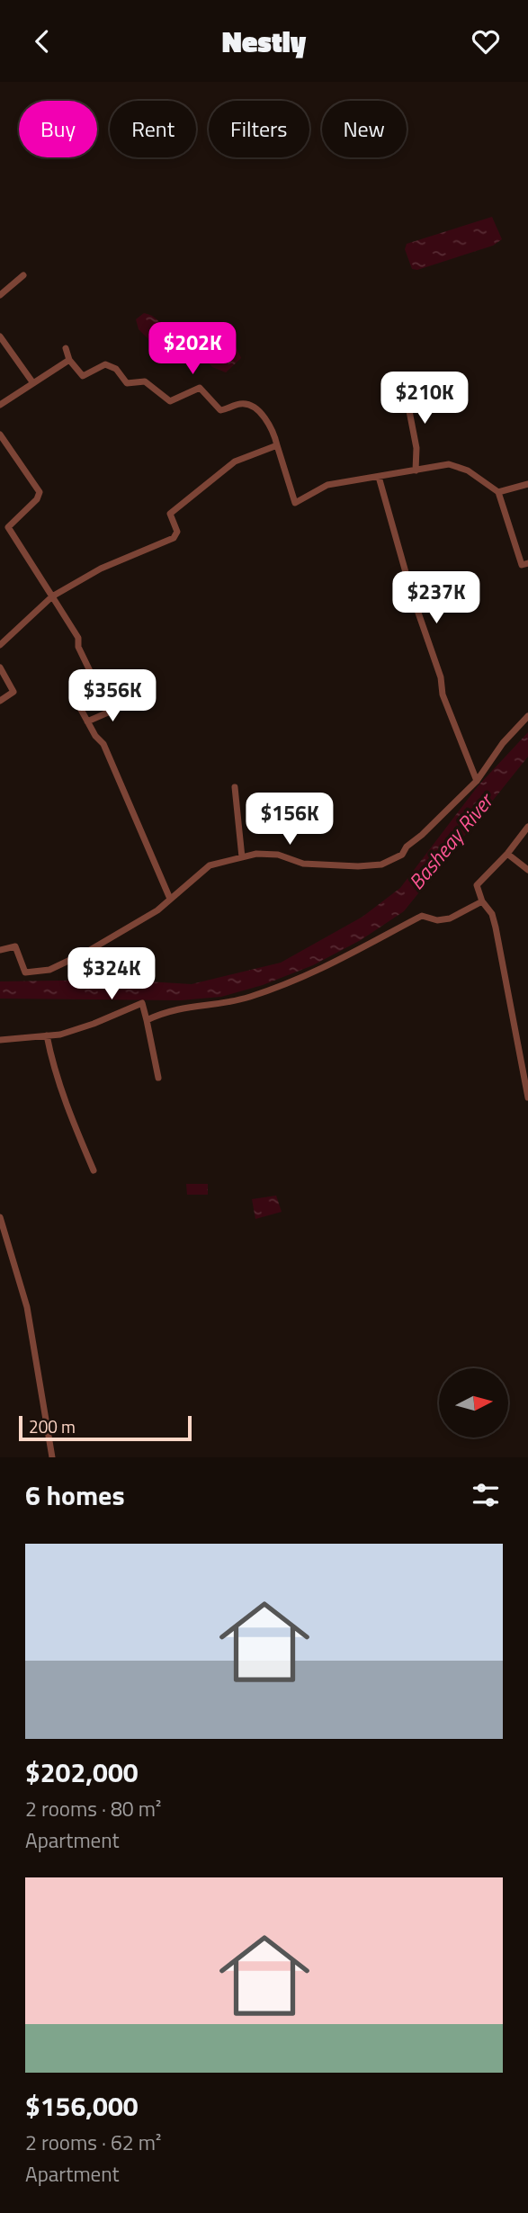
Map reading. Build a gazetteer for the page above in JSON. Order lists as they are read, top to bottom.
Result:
{
  "water": ["Basheay River"],
  "scale_bar": "200 m",
  "north": "right",
  "page": {
    "header": "Nestly",
    "chip": [
      "Buy",
      "Rent",
      "Filters",
      "New"
    ],
    "price": [
      "$202K",
      "$210K",
      "$237K",
      "$356K",
      "$156K",
      "$324K"
    ],
    "scale": "200 m",
    "heading": "6 homes",
    "list": [
      {
        "name": "$202,000",
        "note": "2 rooms · 80 m² · Apartment"
      },
      {
        "name": "$156,000",
        "note": "2 rooms · 62 m² · Apartment"
      }
    ]
  }
}
